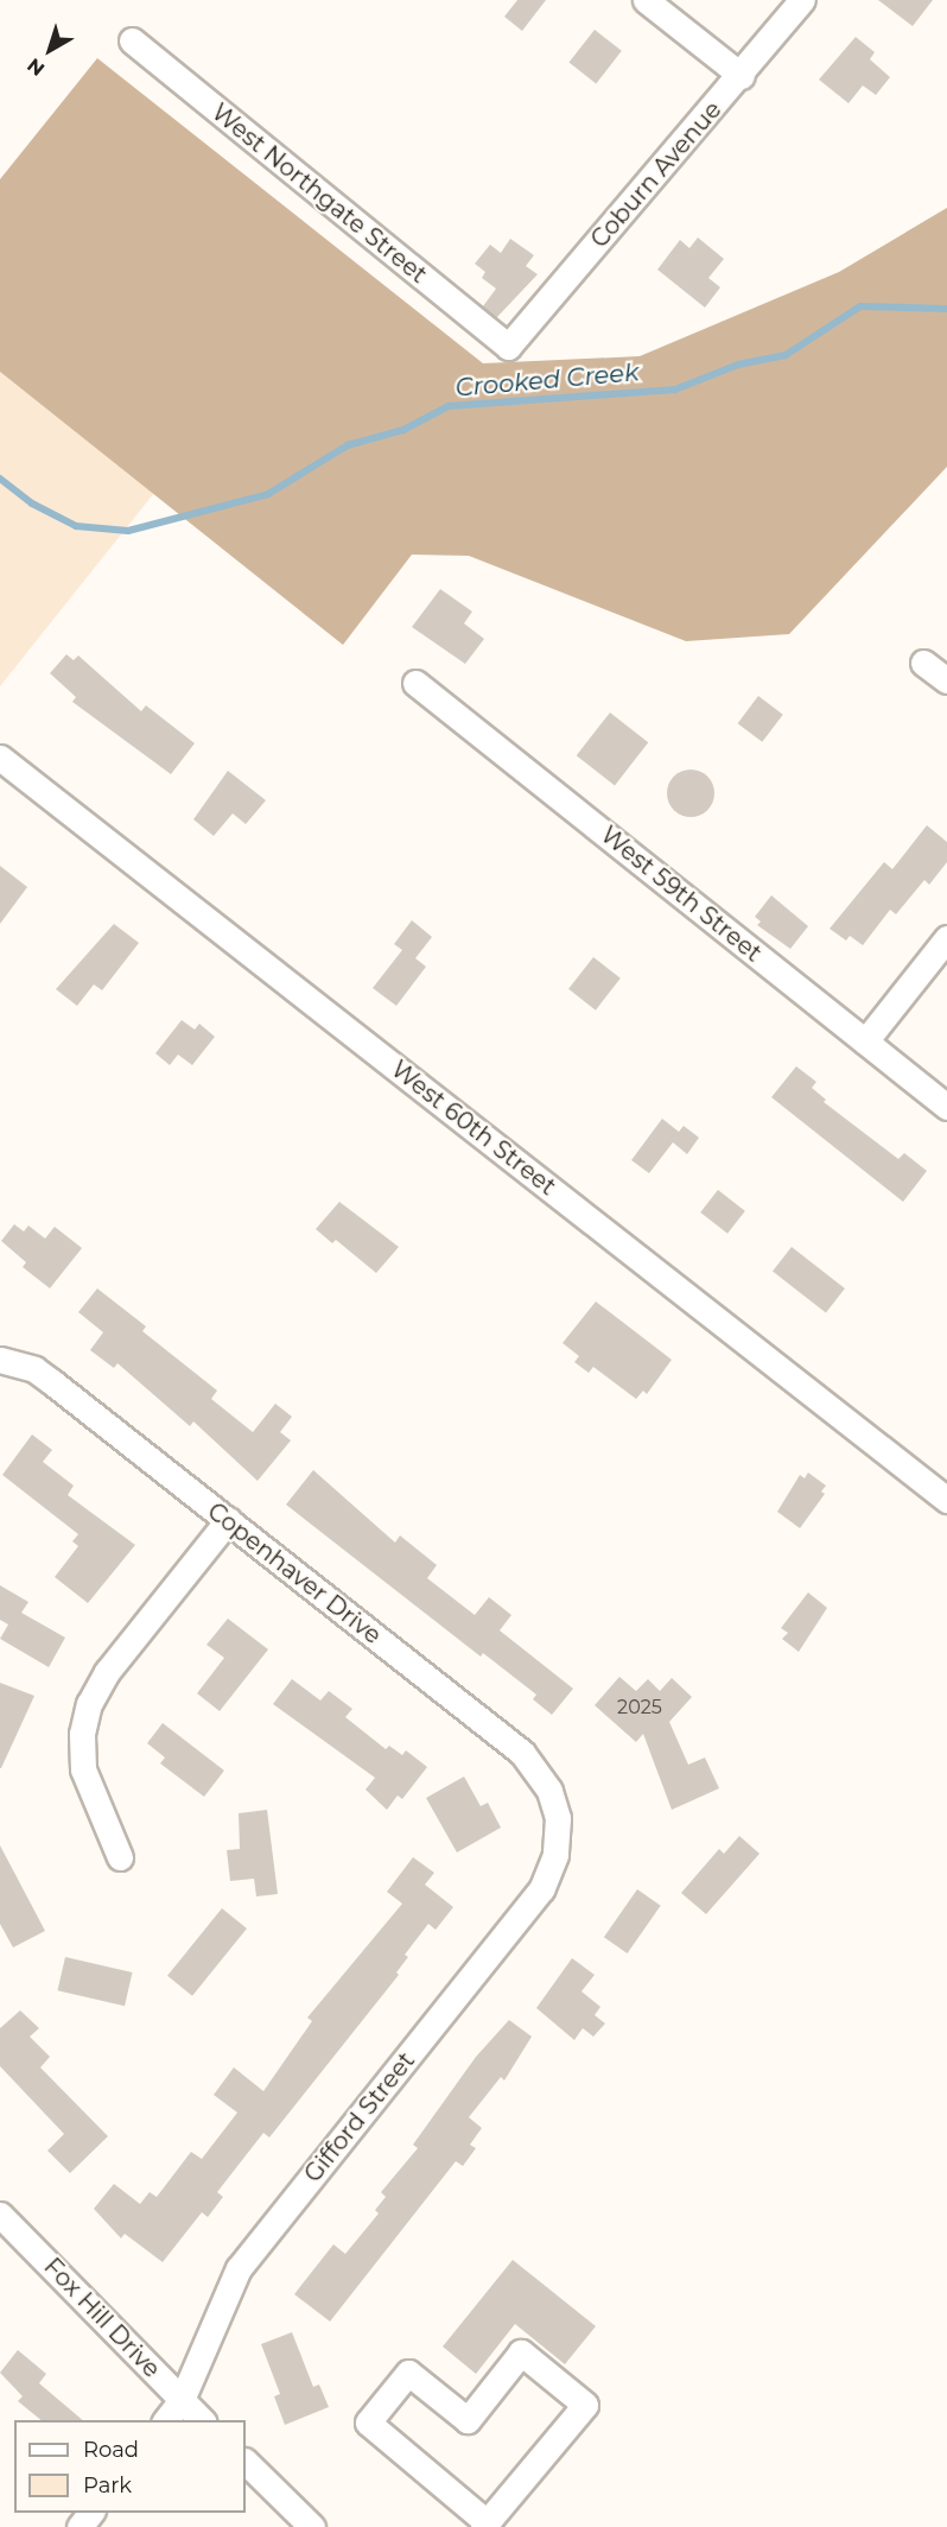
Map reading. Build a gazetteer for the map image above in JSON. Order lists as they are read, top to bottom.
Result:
{
  "streets": {
    "street": [
      "Coburn Avenue",
      "West Northgate Street",
      "West 59th Street",
      "West 60th Street",
      "Copenhaver Drive",
      "Gifford Street",
      "Fox Hill Drive"
    ]
  },
  "crossings": [
    ["Coburn Avenue", "West Northgate Street"],
    ["Copenhaver Drive", "Gifford Street"],
    ["Gifford Street", "Fox Hill Drive"]
  ],
  "water": ["Crooked Creek"],
  "house_numbers": ["2025"],
  "legend": ["Road", "Park"],
  "north": "bottom left"
}
